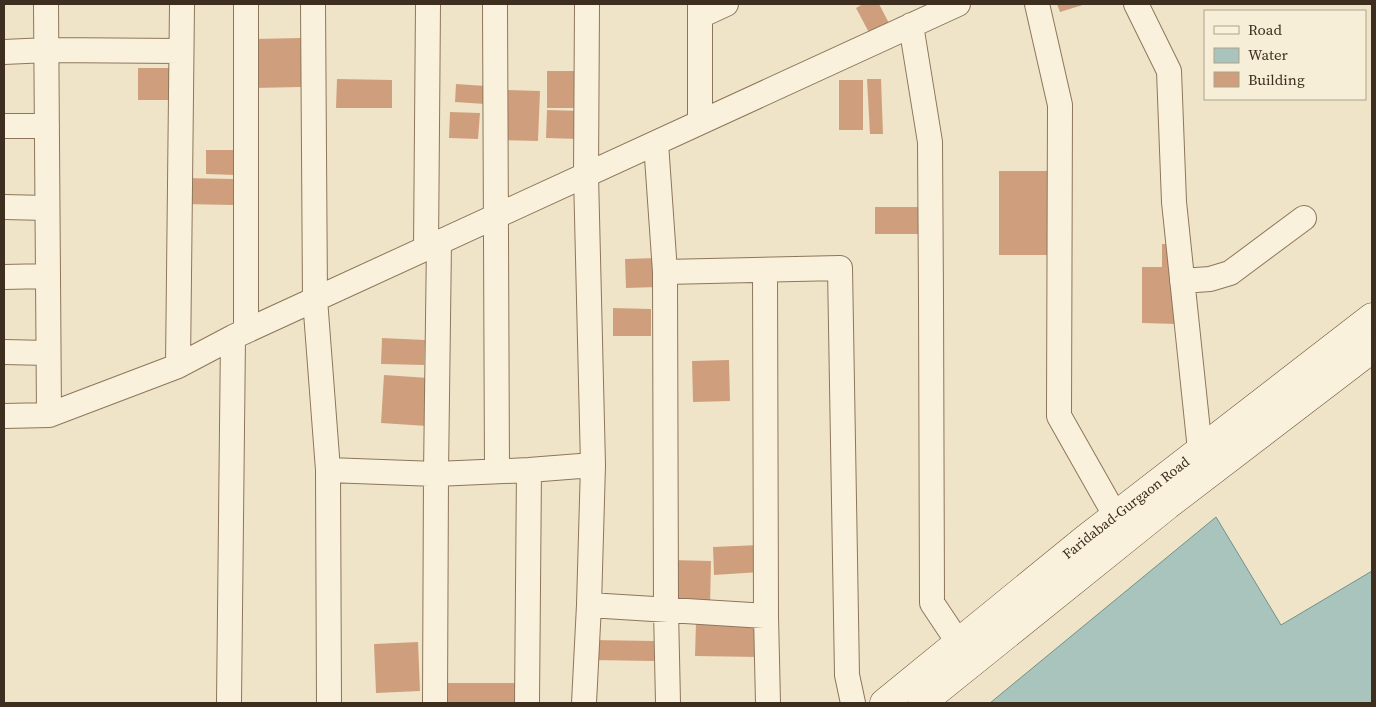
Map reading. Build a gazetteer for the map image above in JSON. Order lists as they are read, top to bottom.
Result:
{
  "streets": {
    "main road": ["Faridabad-Gurgaon Road"]
  },
  "legend": ["Road", "Water", "Building"]
}
